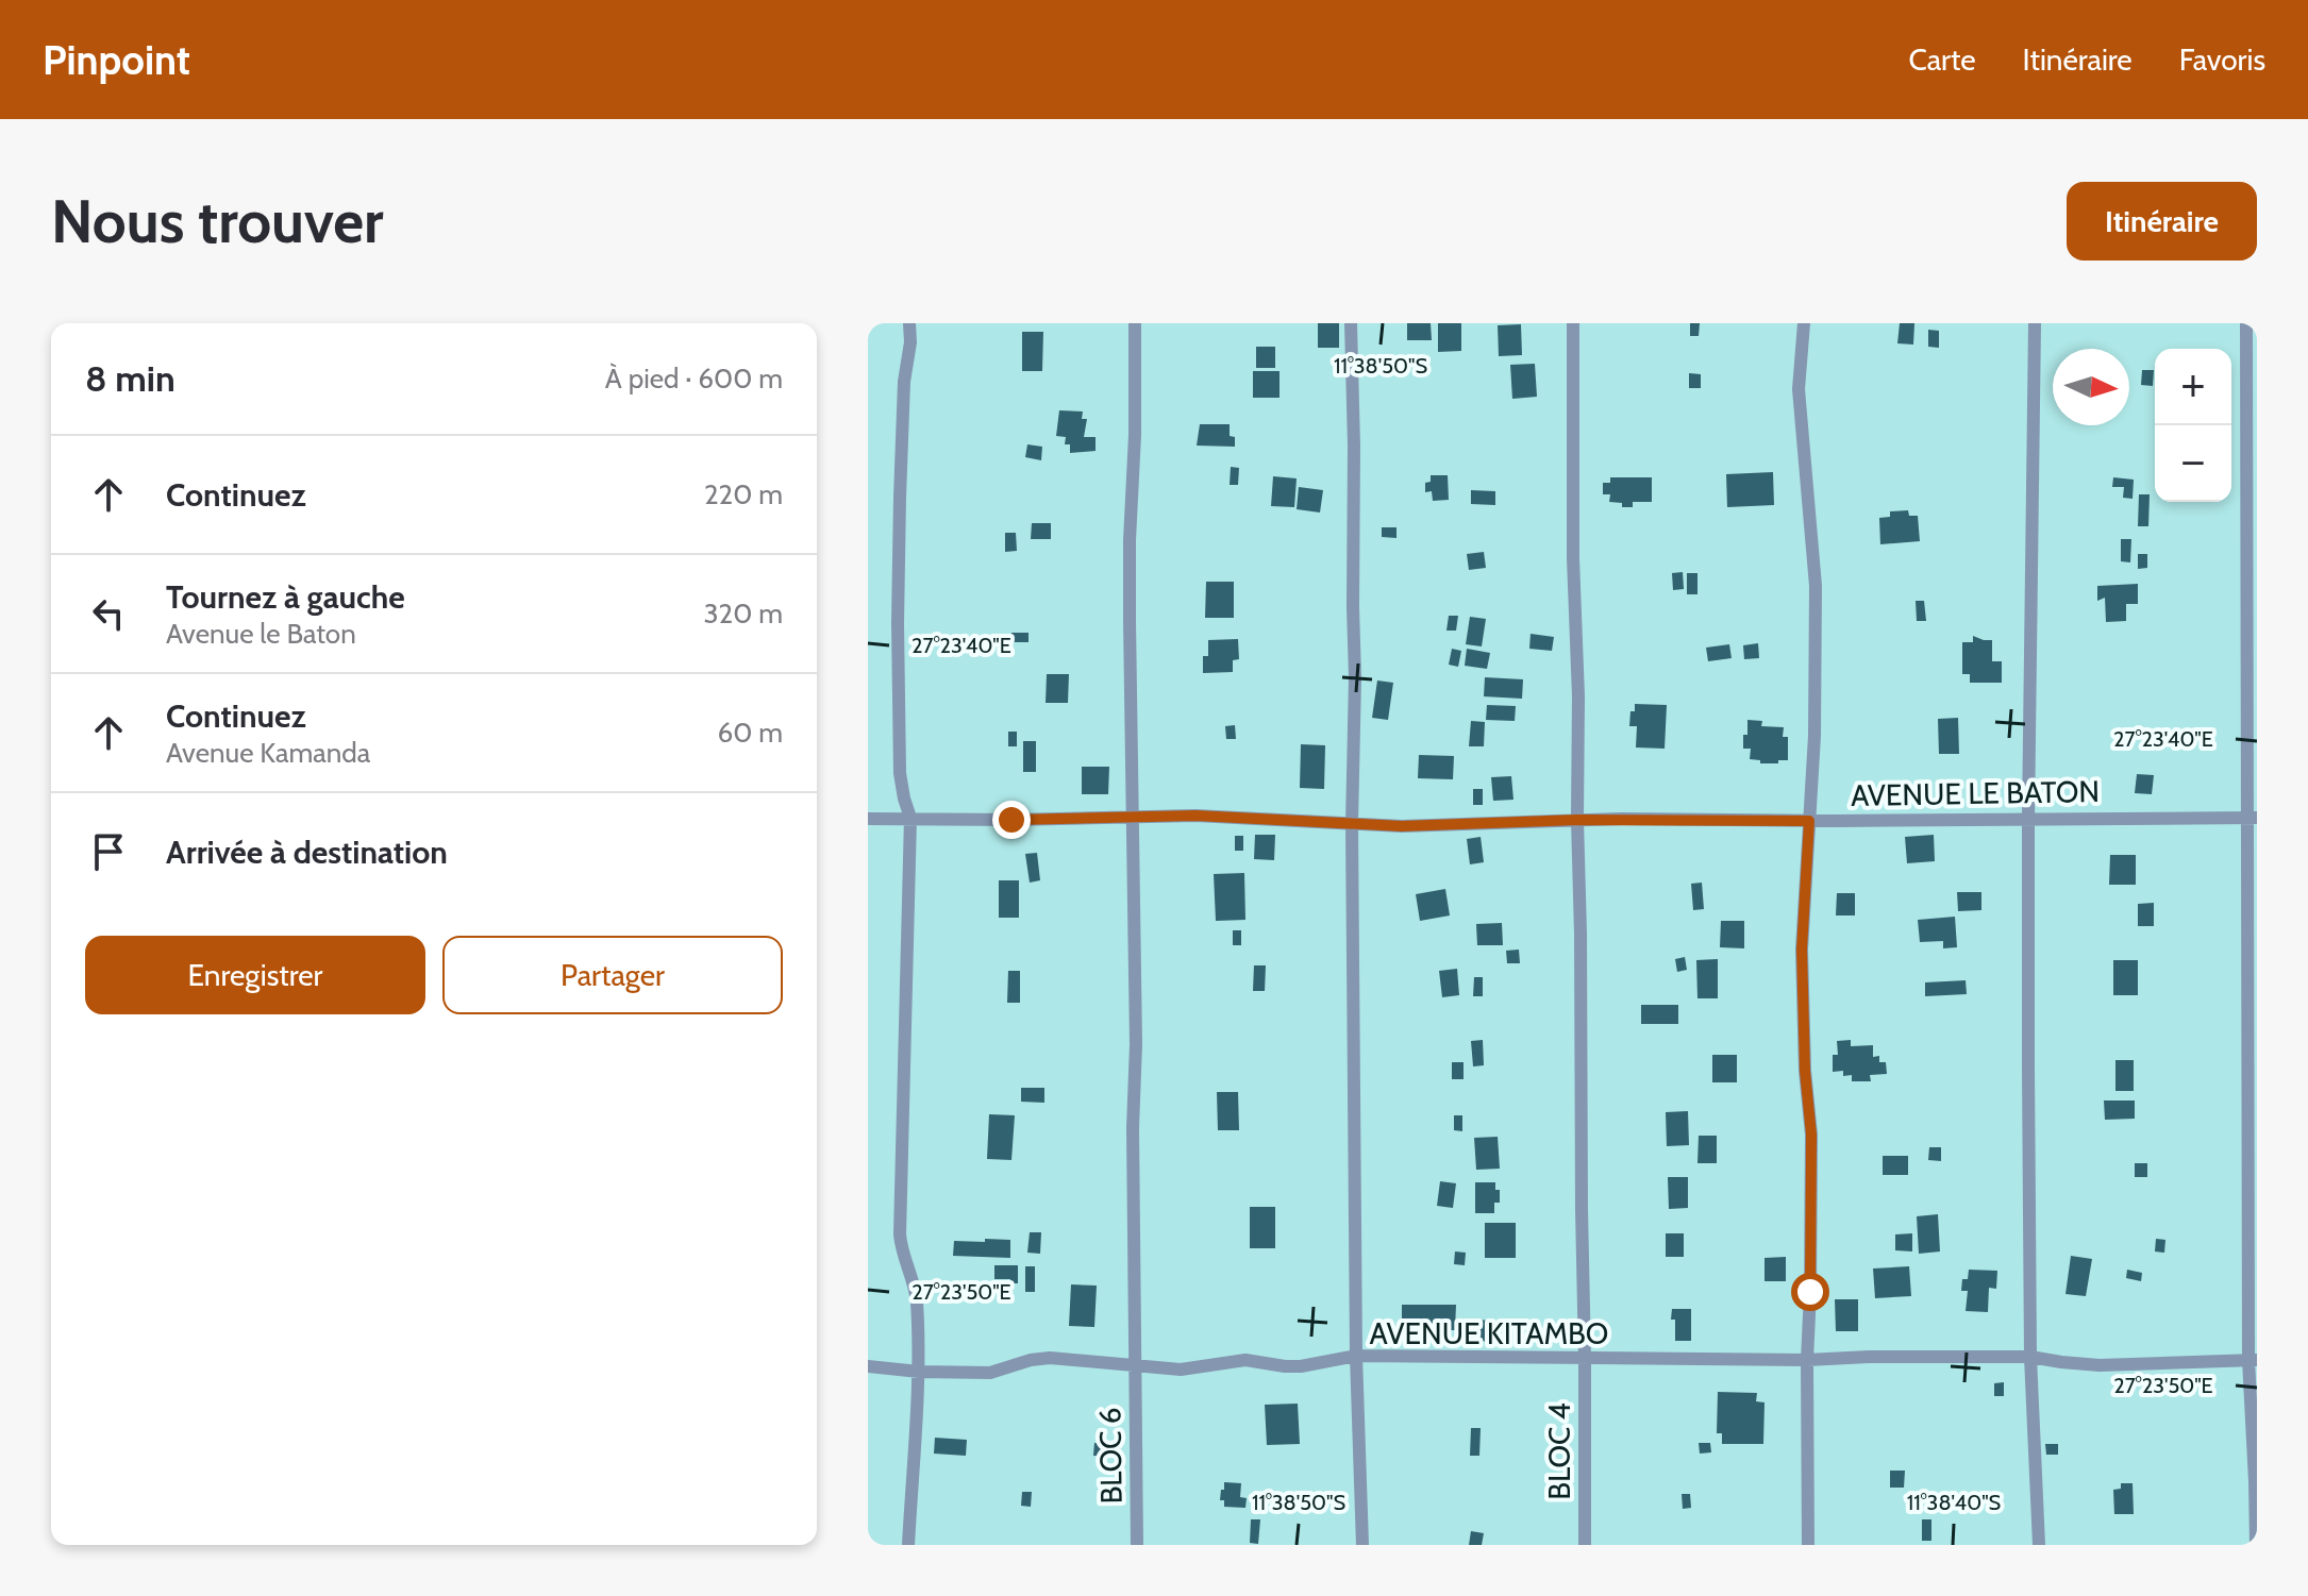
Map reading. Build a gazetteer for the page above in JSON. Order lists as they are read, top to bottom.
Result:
{
  "streets": {
    "street": [
      "AVENUE LE BATON",
      "AVENUE KITAMBO",
      "BLOC 4",
      "BLOC 6"
    ]
  },
  "crossings": [
    ["AVENUE LE BATON", "BLOC 4"],
    ["AVENUE LE BATON", "BLOC 6"],
    ["AVENUE KITAMBO", "BLOC 4"]
  ],
  "north": "right",
  "page": {
    "header": "Pinpoint",
    "nav": ["Carte", "Itinéraire", "Favoris"],
    "buttons": [
      "Itinéraire",
      ["Enregistrer", "Partager"]
    ],
    "title": "Nous trouver",
    "heading": ["8 min", "À pied · 600 m"],
    "map_buttons": ["+", "−"],
    "list": [
      ["Continuez", "220 m"],
      ["Tournez à gauche", "Avenue le Baton", "320 m"],
      ["Continuez", "Avenue Kamanda", "60 m"],
      "Arrivée à destination"
    ]
  },
  "coordinates": [
    "11°38'50\"S",
    "27°23'40\"E",
    "27°23'50\"E",
    "11°38'40\"S"
  ]
}
